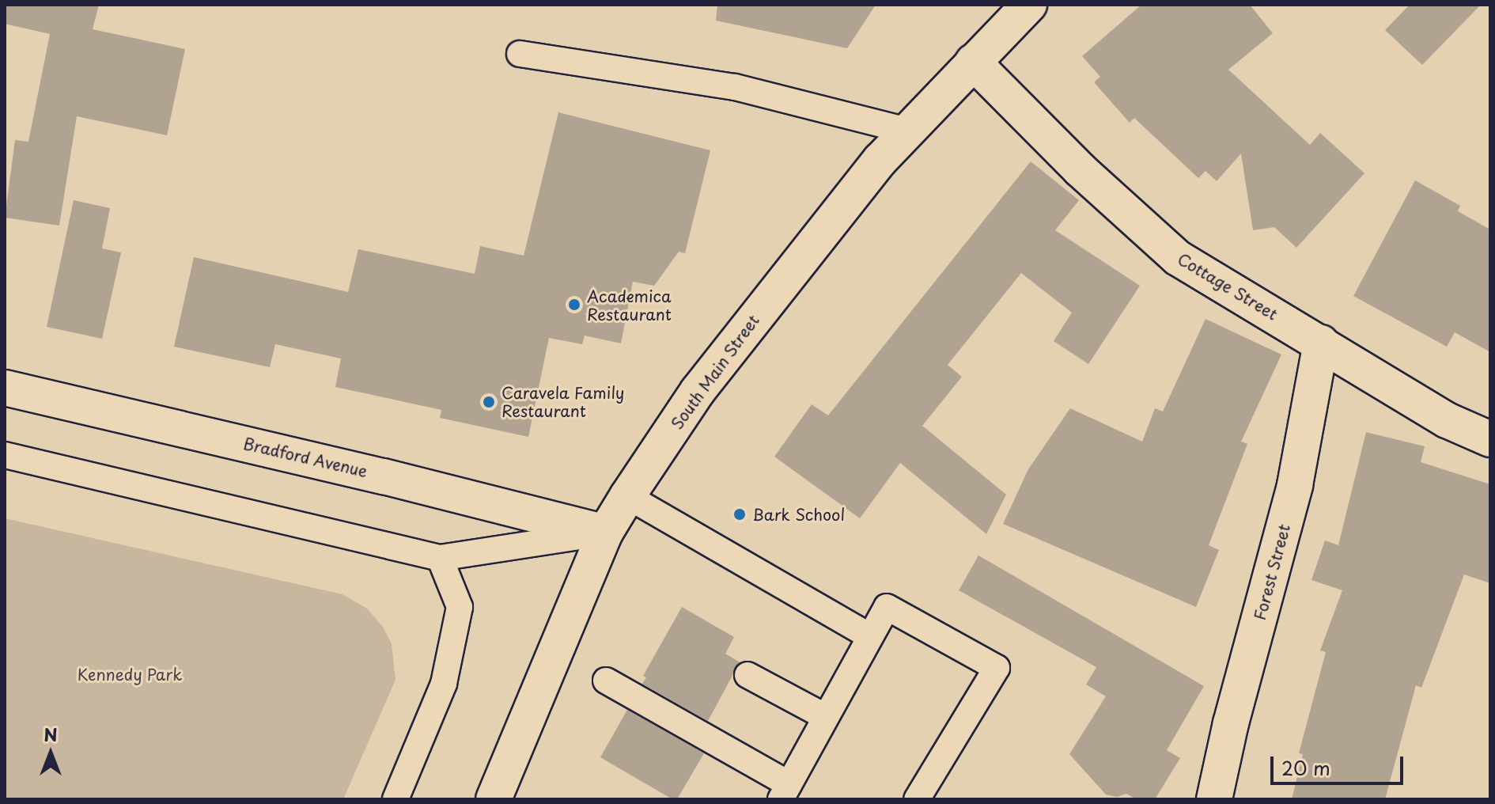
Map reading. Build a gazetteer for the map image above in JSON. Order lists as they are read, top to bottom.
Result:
{
  "streets": {
    "street": [
      "Cottage Street",
      "South Main Street",
      "Bradford Avenue",
      "Forest Street"
    ]
  },
  "crossings": [
    ["Cottage Street", "South Main Street"],
    ["Cottage Street", "Forest Street"],
    ["South Main Street", "Bradford Avenue"]
  ],
  "parks": ["Kennedy Park"],
  "places": ["Academica Restaurant", "Caravela Family Restaurant", "Bark School"],
  "scale_bar": "20 m",
  "north": "top"
}
